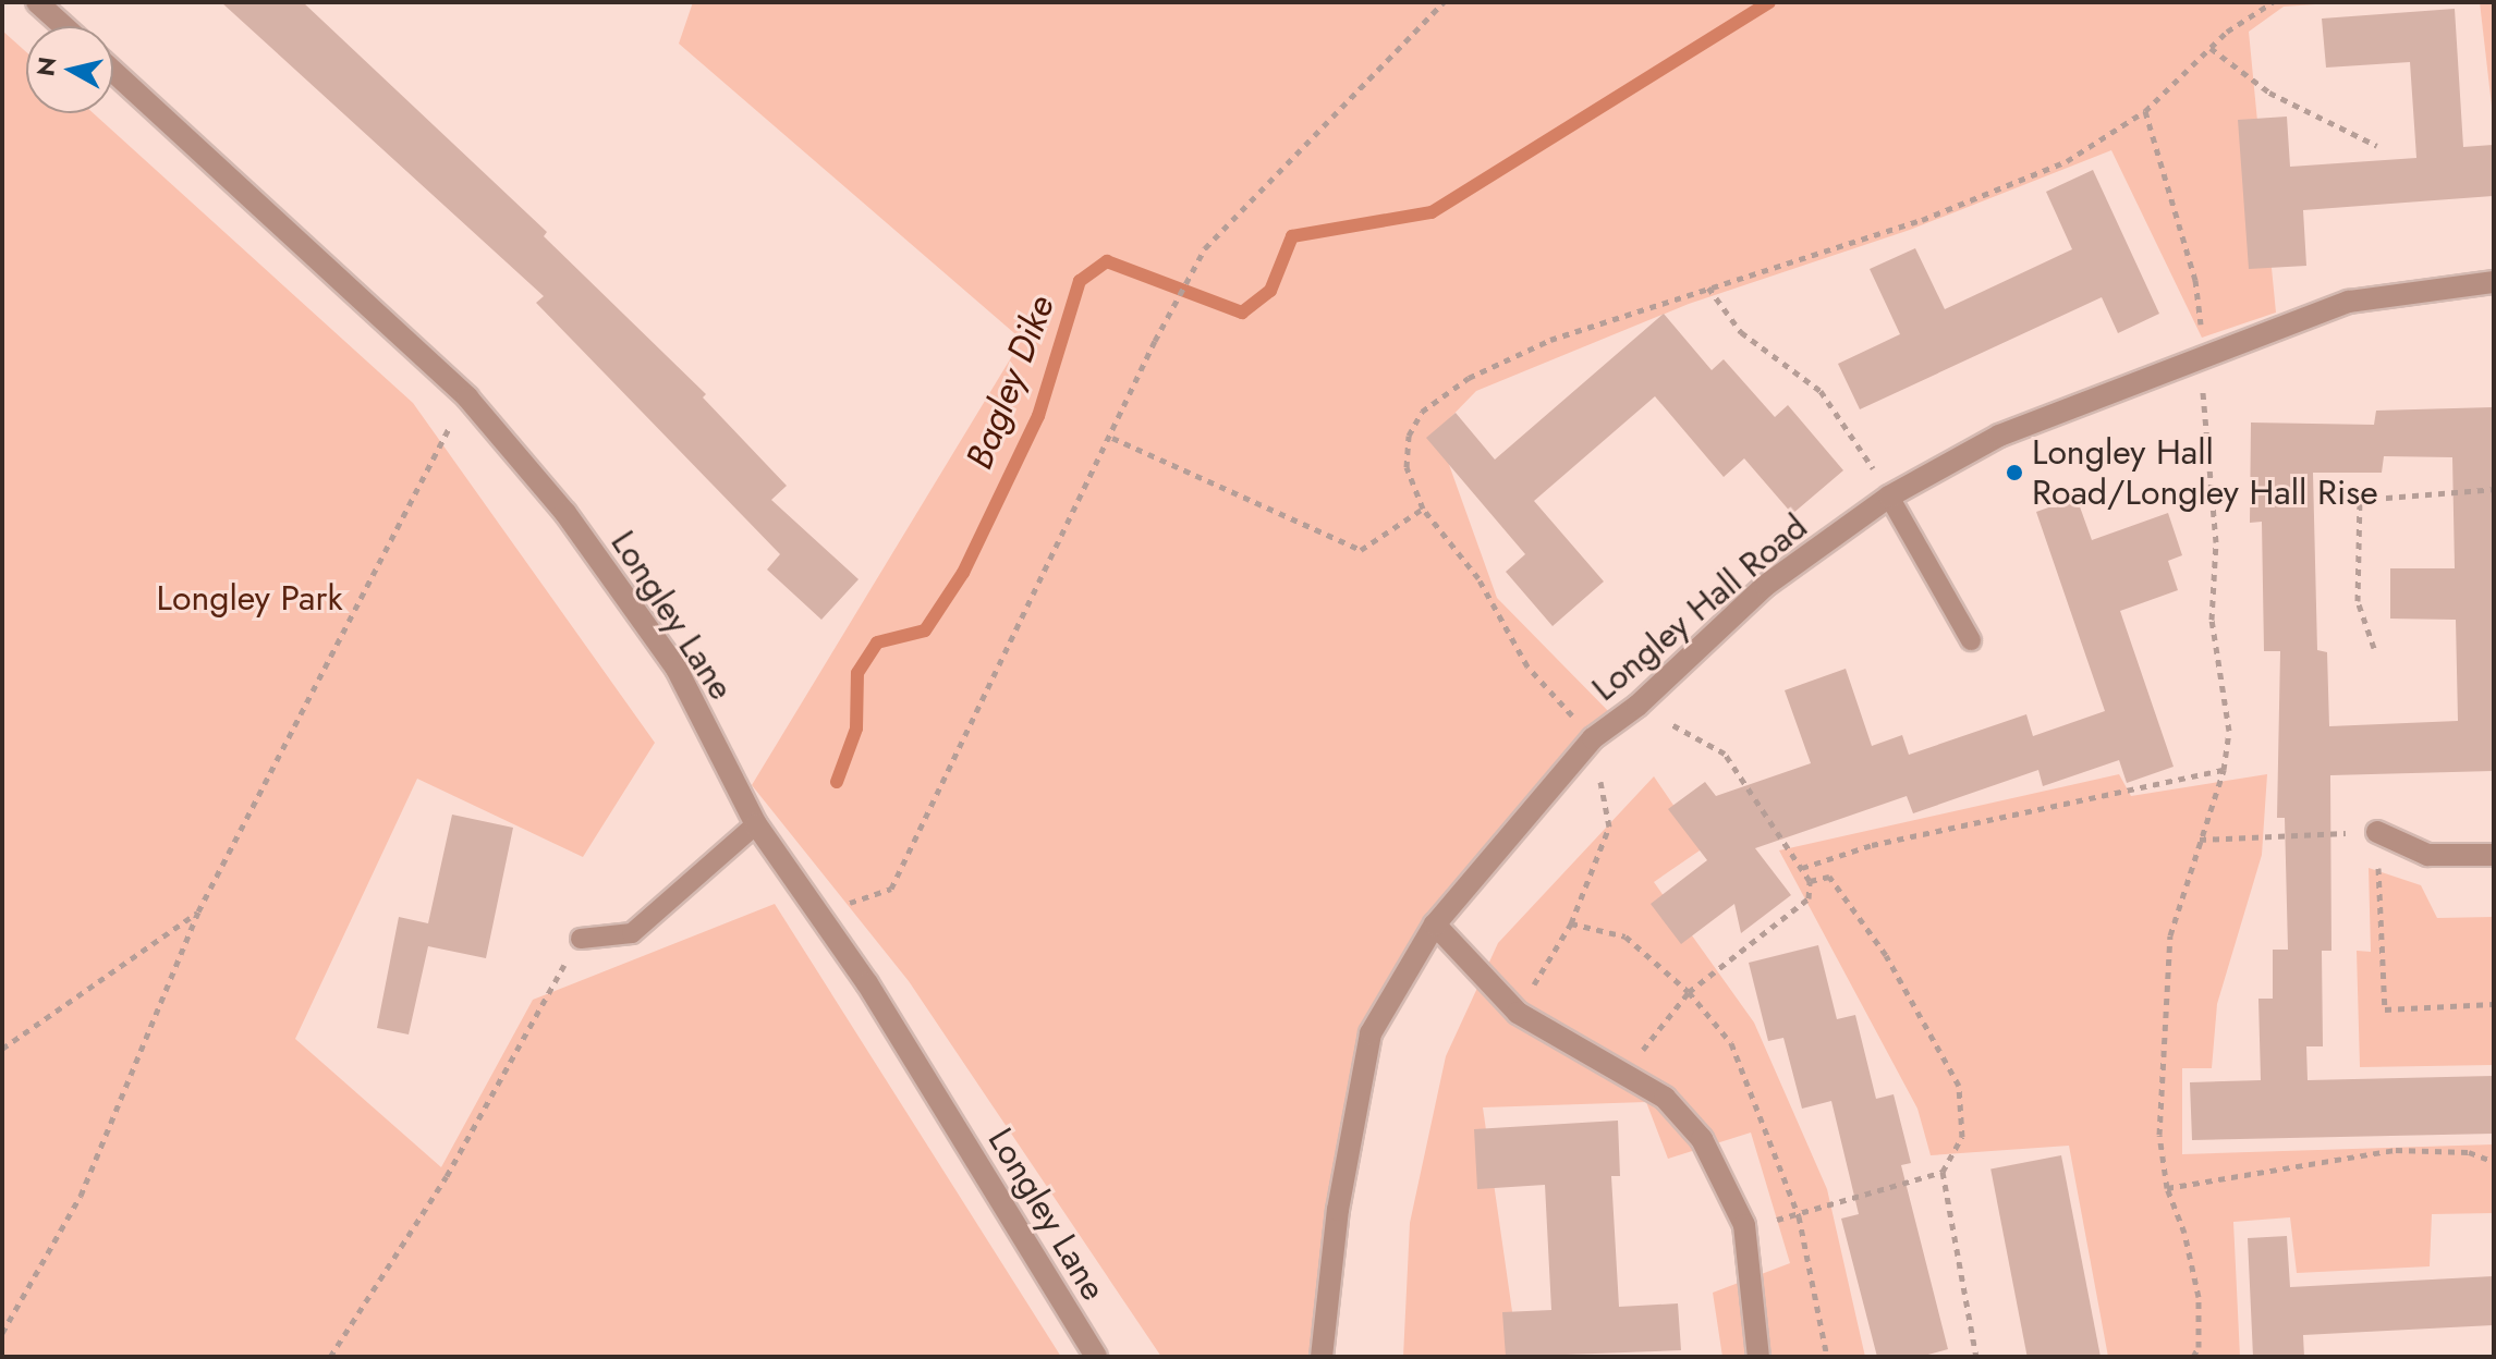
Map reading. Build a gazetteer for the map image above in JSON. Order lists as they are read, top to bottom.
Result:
{
  "streets": {
    "street": ["Longley Hall Road", "Longley Lane"]
  },
  "water": ["Bagley Dike"],
  "parks": ["Longley Park"],
  "places": ["Longley Hall Road/Longley Hall Rise"],
  "north": "left"
}
